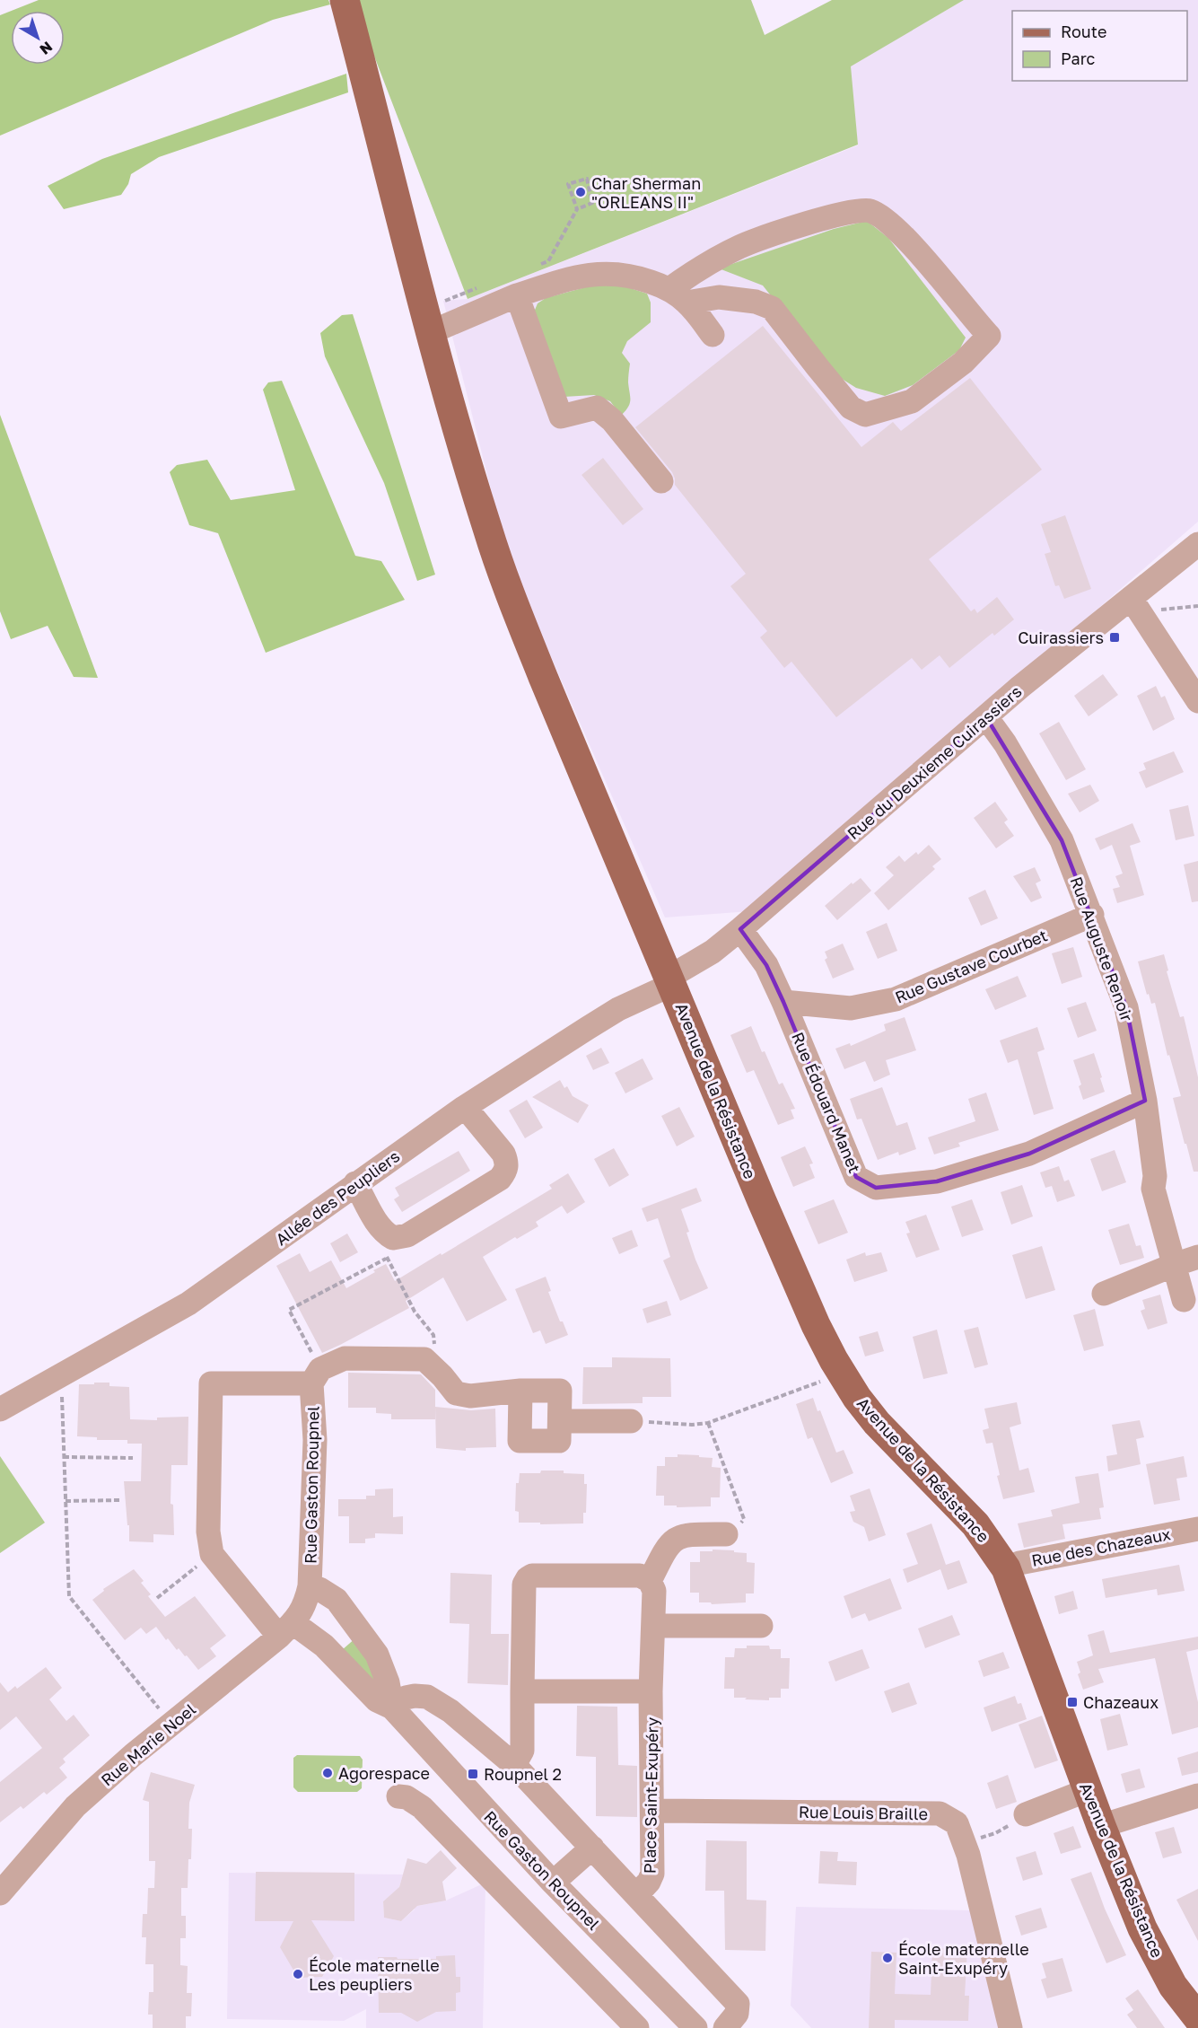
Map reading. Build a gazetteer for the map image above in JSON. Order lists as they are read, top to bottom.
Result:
{
  "streets": {
    "main road": ["Avenue de la Résistance"],
    "street": [
      "Rue du Deuxieme Cuirassiers",
      "Rue Auguste Renoir",
      "Rue Gustave Courbet",
      "Rue Édouard Manet",
      "Allée des Peupliers",
      "Rue Gaston Roupnel",
      "Rue des Chazeaux",
      "Rue Marie Noel",
      "Place Saint-Exupéry",
      "Rue Louis Braille"
    ]
  },
  "crossings": [
    ["Rue du Deuxieme Cuirassiers", "Rue Auguste Renoir"],
    ["Rue du Deuxieme Cuirassiers", "Avenue de la Résistance"],
    ["Rue du Deuxieme Cuirassiers", "Rue Édouard Manet"],
    ["Rue du Deuxieme Cuirassiers", "Allée des Peupliers"],
    ["Rue Auguste Renoir", "Rue Gustave Courbet"],
    ["Rue Auguste Renoir", "Rue Édouard Manet"],
    ["Rue Gustave Courbet", "Rue Édouard Manet"],
    ["Avenue de la Résistance", "Allée des Peupliers"],
    ["Avenue de la Résistance", "Rue des Chazeaux"],
    ["Rue Gaston Roupnel", "Rue Marie Noel"],
    ["Place Saint-Exupéry", "Rue Louis Braille"]
  ],
  "places": {
    "other": [
      "Char Sherman \"ORLEANS II\"",
      "Agorespace",
      "École maternelle Saint-Exupéry",
      "École maternelle Les peupliers"
    ],
    "transit": ["Cuirassiers", "Chazeaux", "Roupnel 2"]
  },
  "legend": ["Route", "Parc"],
  "north": "bottom right"
}
